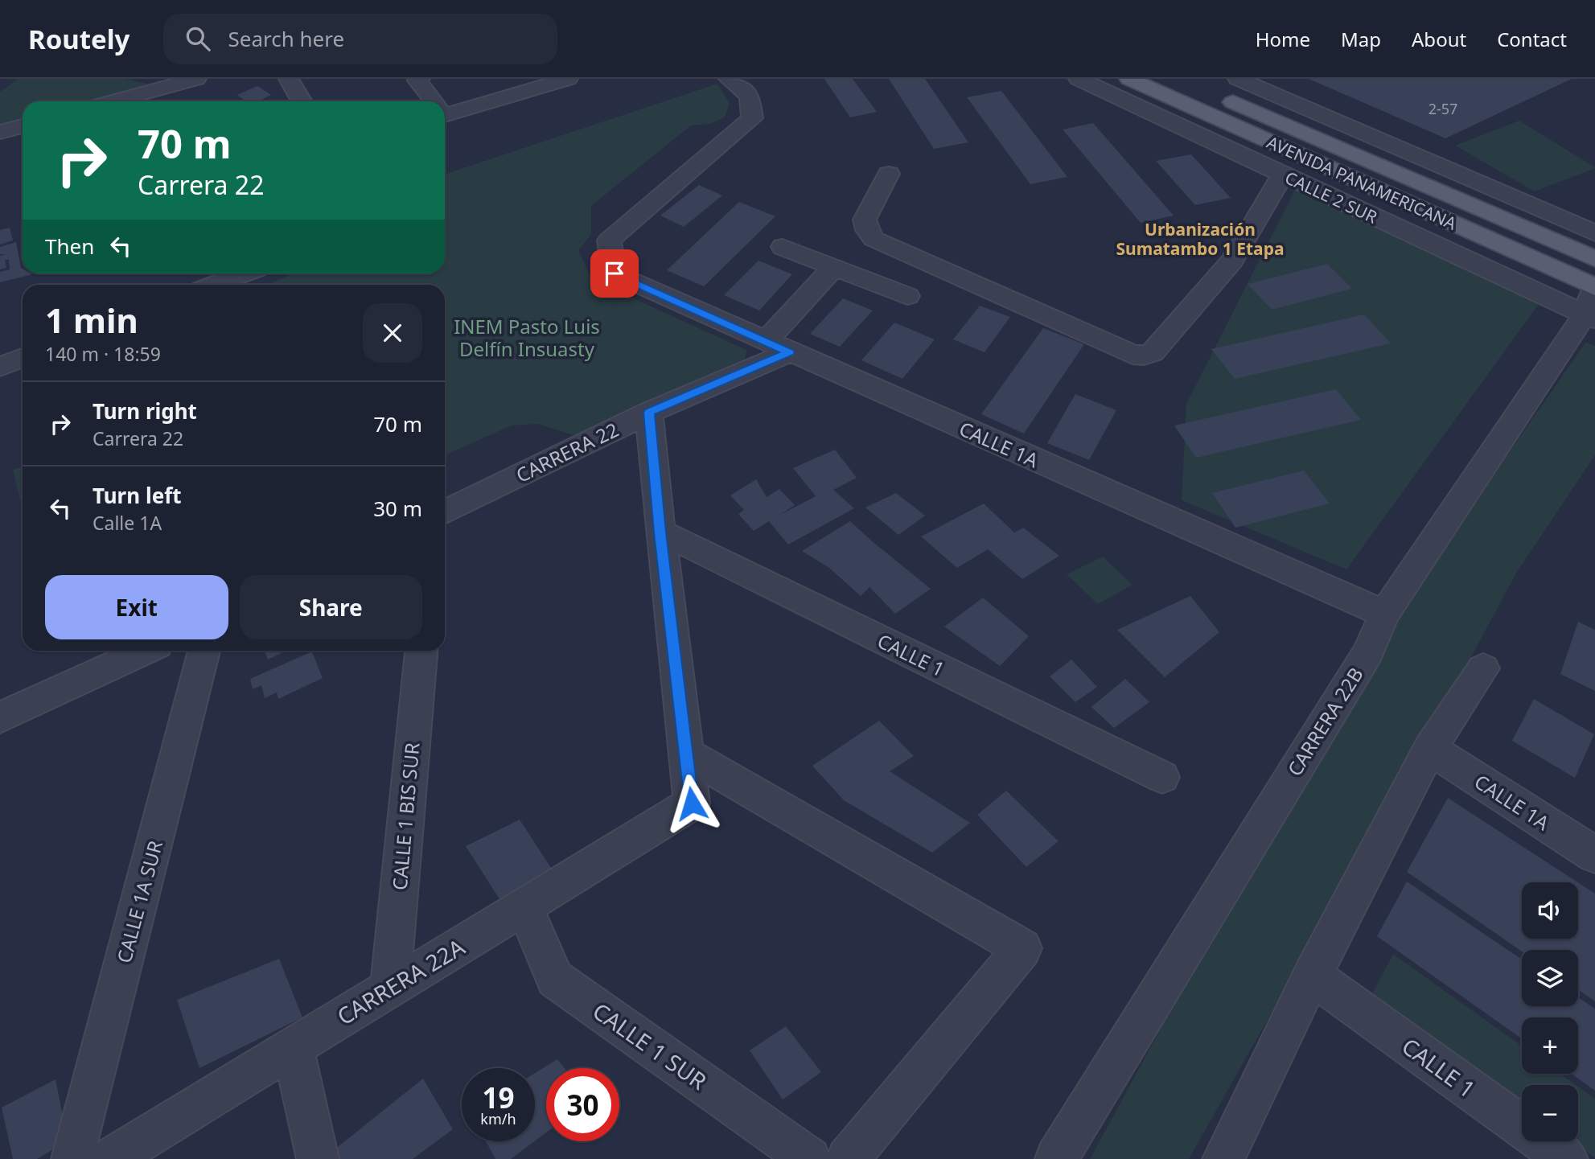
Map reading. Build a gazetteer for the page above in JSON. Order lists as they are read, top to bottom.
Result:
{
  "streets": {
    "main road": ["AVENIDA PANAMERICANA"],
    "street": [
      "CALLE 2 SUR",
      "CALLE 1A",
      "CARRERA 22",
      "CALLE 1",
      "CARRERA 22B",
      "CALLE 1 BIS SUR",
      "CALLE 1A SUR",
      "CARRERA 22A",
      "CALLE 1 SUR"
    ]
  },
  "crossings": [
    ["AVENIDA PANAMERICANA", "CALLE 2 SUR"],
    ["AVENIDA PANAMERICANA", "CARRERA 22B"],
    ["CALLE 2 SUR", "CARRERA 22B"],
    ["CALLE 1A", "CARRERA 22"],
    ["CALLE 1A", "CARRERA 22B"],
    ["CALLE 1 BIS SUR", "CARRERA 22A"],
    ["CARRERA 22A", "CALLE 1 SUR"]
  ],
  "districts": ["Urbanización Sumatambo 1 Etapa"],
  "parks": ["INEM Pasto Luis Delfín Insuasty"],
  "house_numbers": ["2-57"],
  "page": {
    "header": "Routely",
    "search": "Search here",
    "nav": [
      "Home",
      "Map",
      "About",
      "Contact"
    ],
    "turn": ["70 m", "Carrera 22"],
    "then": "Then",
    "heading": ["1 min", "140 m · 18:59"],
    "list": [
      {
        "name": "Turn right",
        "note": "Carrera 22",
        "value": "70 m"
      },
      {
        "name": "Turn left",
        "note": "Calle 1A",
        "value": "30 m"
      }
    ],
    "buttons": ["Exit", "Share"],
    "map_buttons": ["+", "−"],
    "speed": "19 km/h",
    "limit": "30"
  }
}
